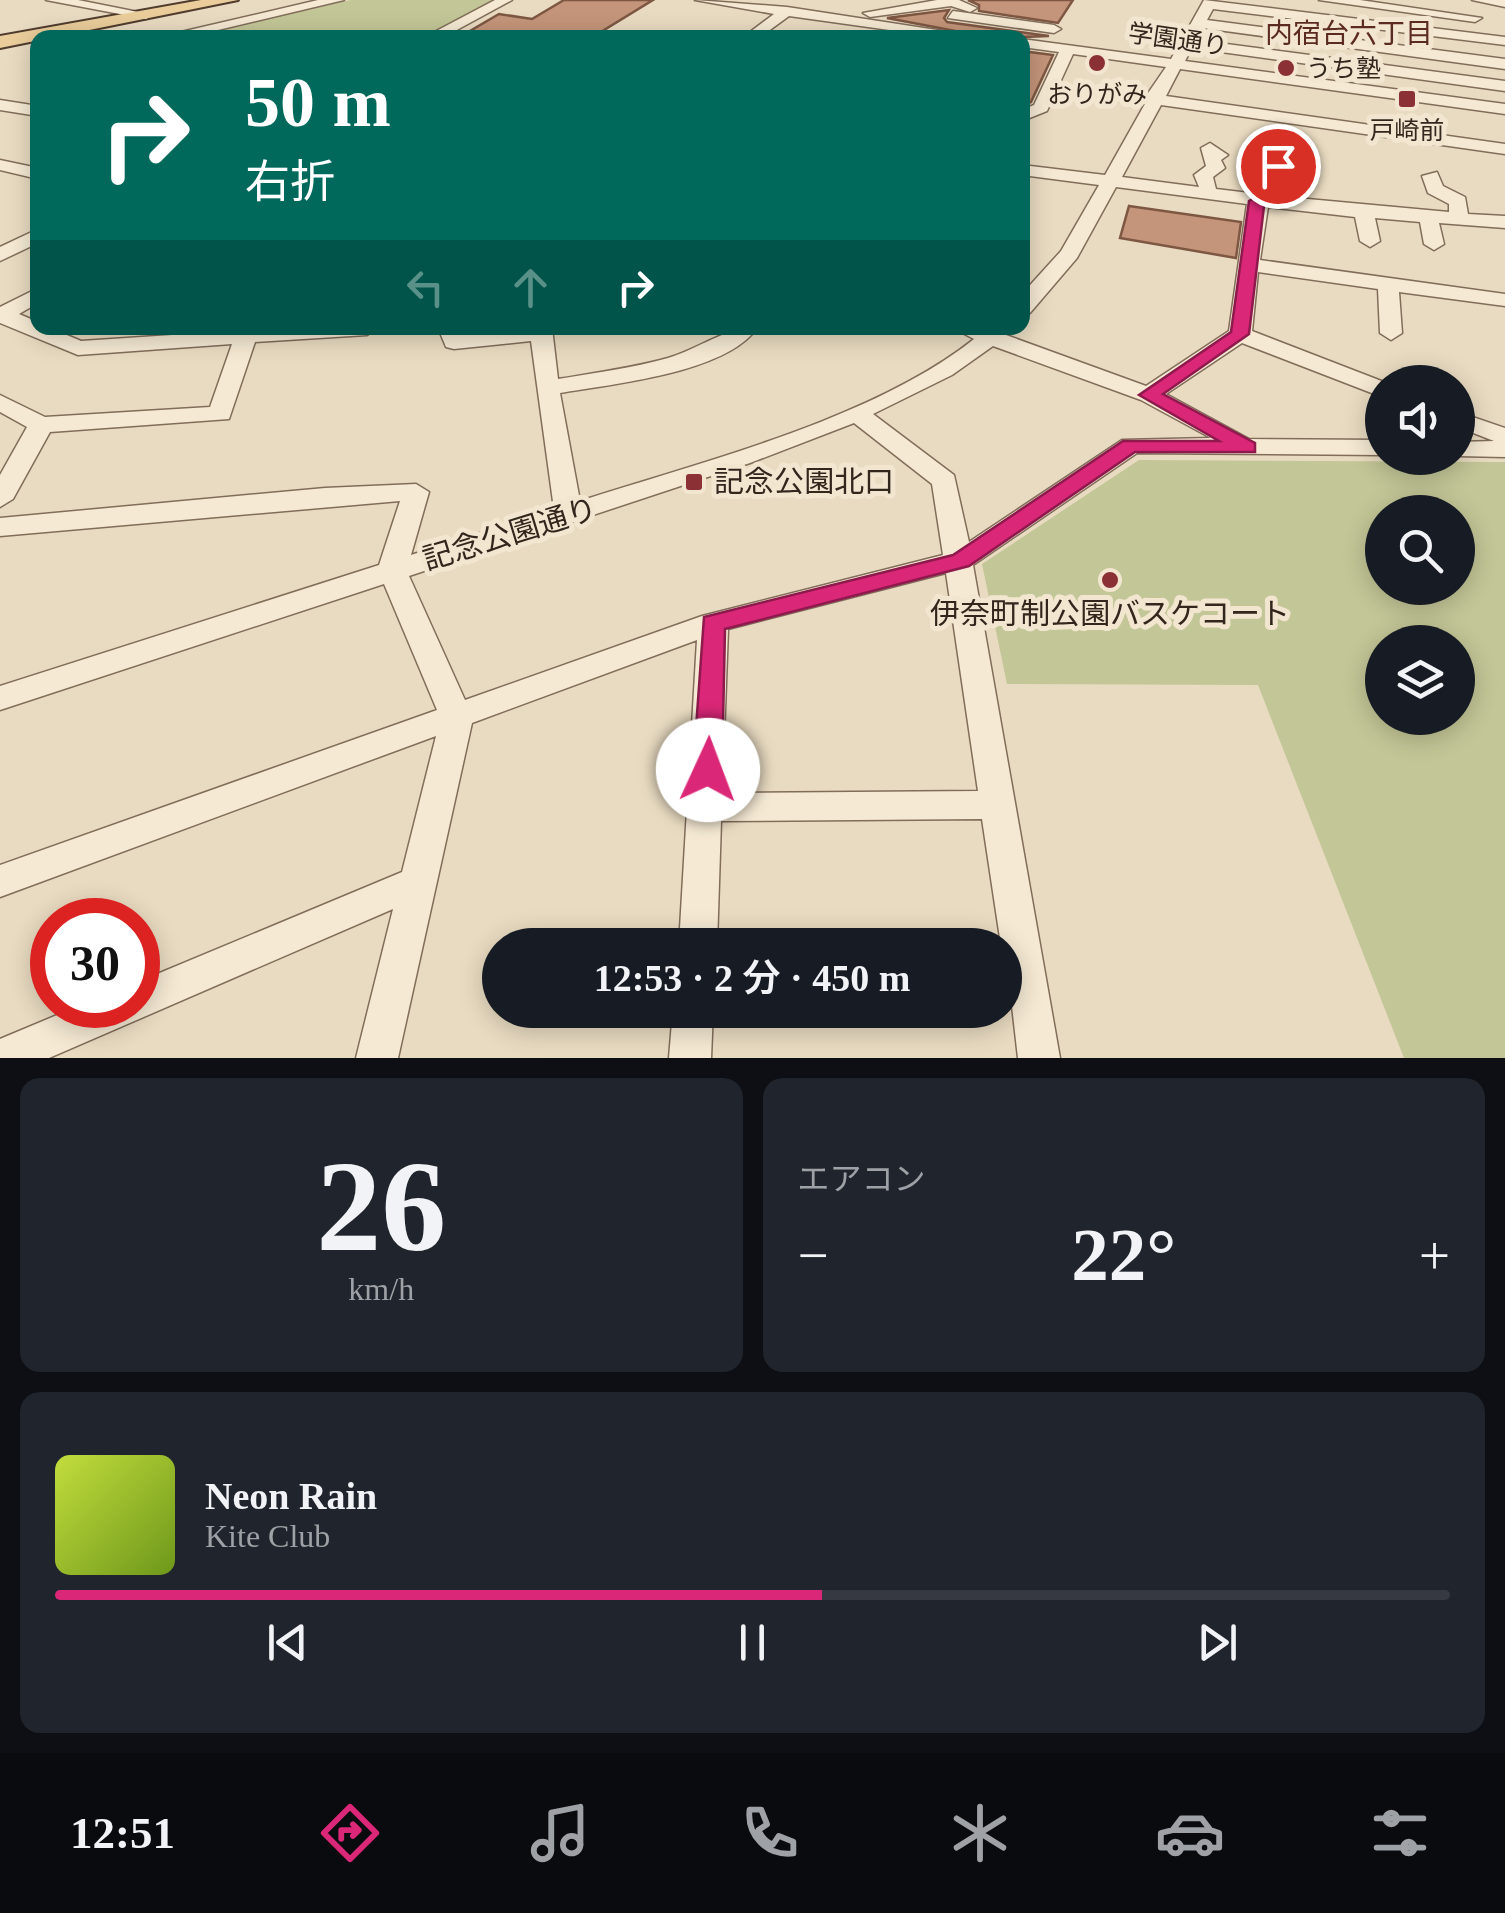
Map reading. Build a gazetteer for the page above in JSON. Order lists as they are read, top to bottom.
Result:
{
  "streets": {
    "street": ["学園通り", "記念公園通り"]
  },
  "districts": ["内宿台六丁目"],
  "places": {
    "other": ["おりがみ", "うち塾", "伊奈町制公園バスケコート"],
    "transit": ["戸崎前", "記念公園北口"]
  },
  "page": {
    "turn": ["50 m", "右折"],
    "limit": "30",
    "trip": "12:53 · 2 分 · 450 m",
    "tile": [
      ["26", "km/h"],
      "エアコン"
    ],
    "heat": ["−", "22°", "+"],
    "song": ["Neon Rain", "Kite Club"],
    "tabs": "12:51"
  }
}
